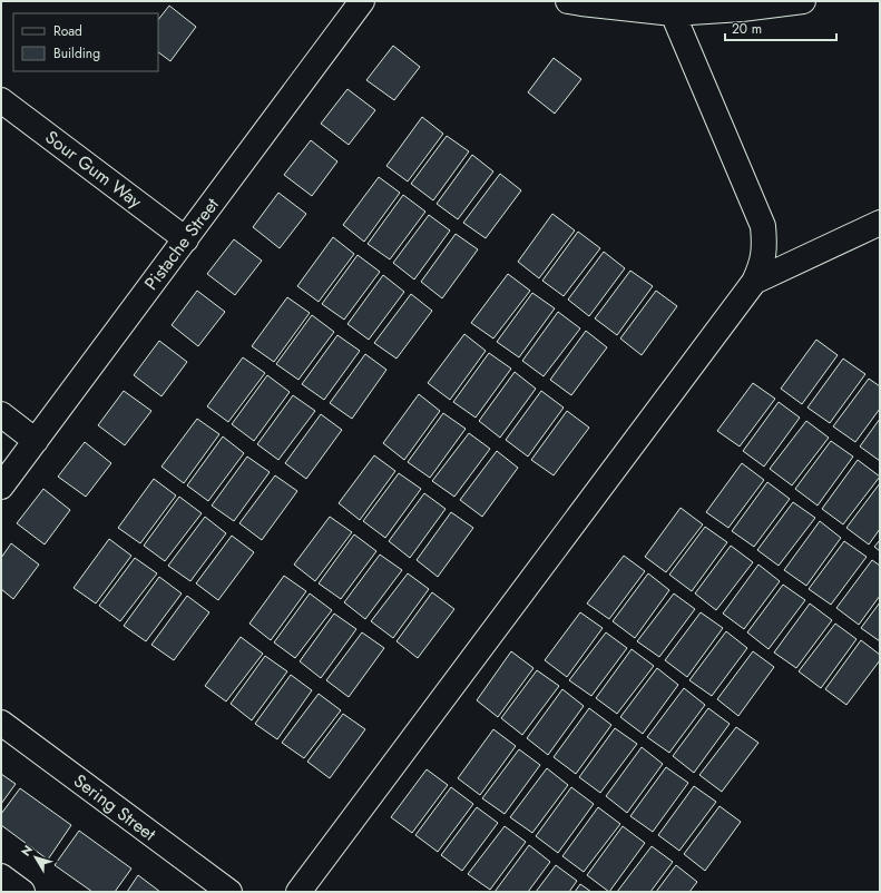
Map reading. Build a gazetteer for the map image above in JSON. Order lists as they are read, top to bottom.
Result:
{
  "streets": {
    "street": ["Sour Gum Way", "Pistache Street", "Sering Street"]
  },
  "crossings": [
    ["Sour Gum Way", "Pistache Street"]
  ],
  "legend": ["Road", "Building"],
  "scale_bar": "20 m",
  "north": "top left"
}
